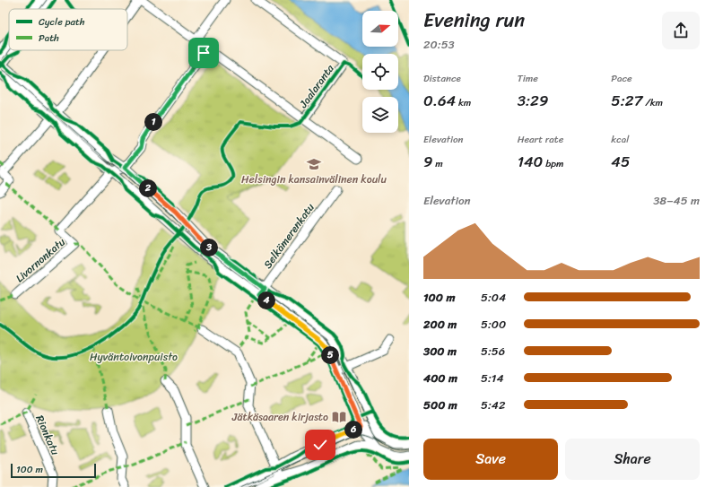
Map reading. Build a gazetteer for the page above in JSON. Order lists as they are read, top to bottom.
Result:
{
  "streets": {
    "street": [
      "Jaalaranta",
      "Selkämerenkatu",
      "Livornonkatu",
      "Rionkatu"
    ]
  },
  "parks": ["Hyväntoivonpuisto"],
  "places": {
    "school or university": ["Helsingin kansainvälinen koulu"],
    "library": ["Jätkäsaaren kirjasto"]
  },
  "legend": ["Cycle path", "Path"],
  "scale_bar": "100 m",
  "north": "right",
  "page": {
    "heading": ["Evening run", "20:53"],
    "stats": [
      ["Distance", "0.64 km"],
      ["Time", "3:29"],
      ["Pace", "5:27 /km"],
      ["Elevation", "9 m"],
      ["Heart rate", "140 bpm"],
      ["kcal", "45"]
    ],
    "pins": [
      "1",
      "2",
      "3",
      "4",
      "5",
      "6"
    ],
    "chart": ["Elevation", "38–45 m"],
    "list": [
      {
        "name": "100 m",
        "note": "5:04"
      },
      {
        "name": "200 m",
        "note": "5:00"
      },
      {
        "name": "300 m",
        "note": "5:56"
      },
      {
        "name": "400 m",
        "note": "5:14"
      },
      {
        "name": "500 m",
        "note": "5:42"
      }
    ],
    "buttons": ["Save", "Share"],
    "scale": "100 m"
  }
}
